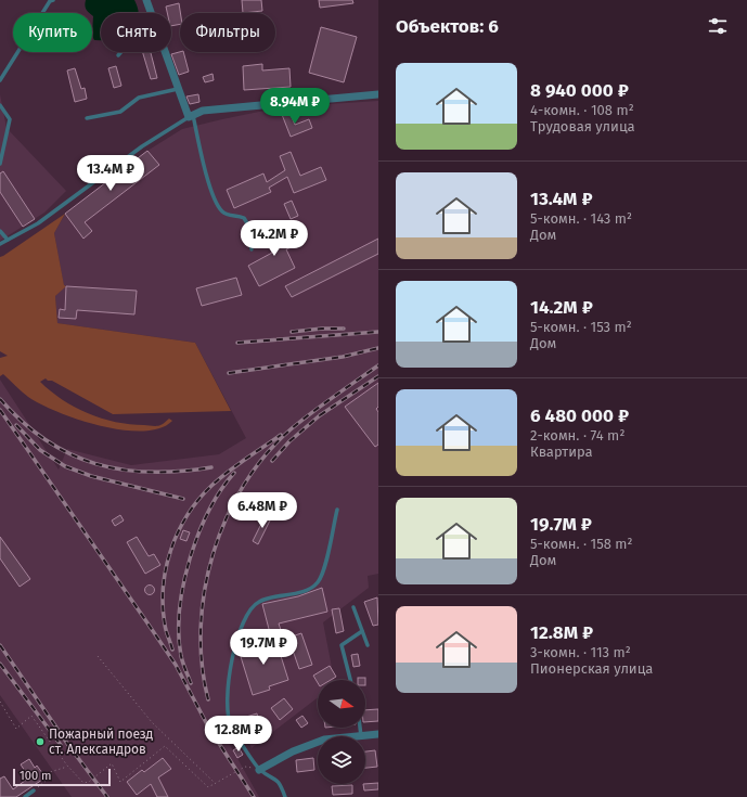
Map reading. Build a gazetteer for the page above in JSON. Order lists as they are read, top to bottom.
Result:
{
  "places": ["Пожарный поезд ст. Александров"],
  "scale_bar": "100 m",
  "north": "right",
  "page": {
    "heading": "Объектов: 6",
    "chip": ["Купить", "Снять", "Фильтры"],
    "list": [
      {
        "name": "8 940 000 ₽",
        "note": "4-комн. · 108 m² · Трудовая улица"
      },
      {
        "name": "13.4M ₽",
        "note": "5-комн. · 143 m² · Дом"
      },
      {
        "name": "14.2M ₽",
        "note": "5-комн. · 153 m² · Дом"
      },
      {
        "name": "6 480 000 ₽",
        "note": "2-комн. · 74 m² · Квартира"
      },
      {
        "name": "19.7M ₽",
        "note": "5-комн. · 158 m² · Дом"
      },
      {
        "name": "12.8M ₽",
        "note": "3-комн. · 113 m² · Пионерская улица"
      }
    ],
    "price": [
      "8.94M ₽",
      "13.4M ₽",
      "14.2M ₽",
      "6.48M ₽",
      "19.7M ₽",
      "12.8M ₽"
    ],
    "scale": "100 m"
  }
}
